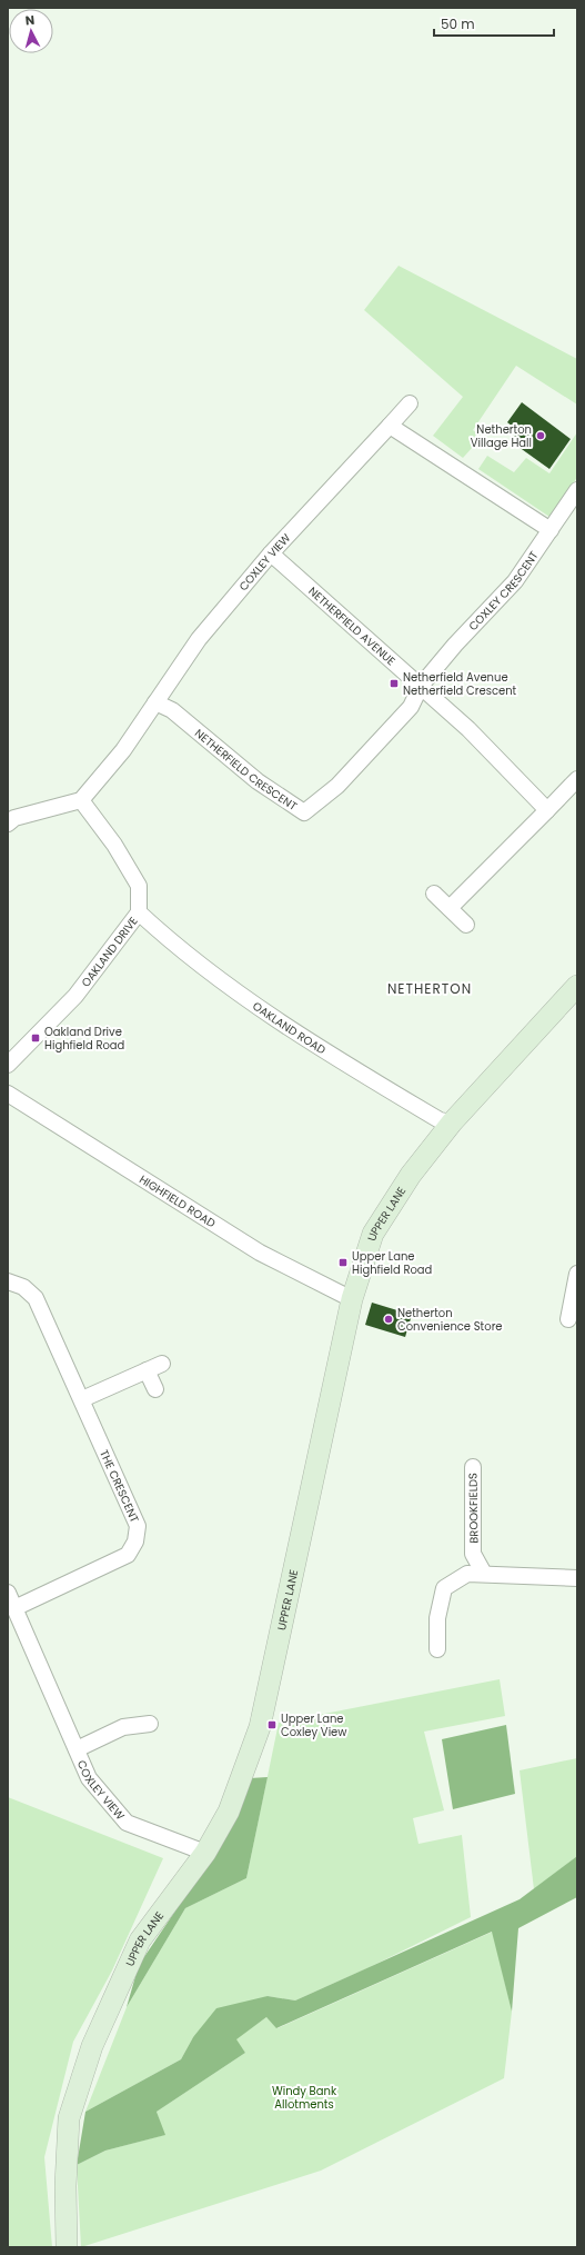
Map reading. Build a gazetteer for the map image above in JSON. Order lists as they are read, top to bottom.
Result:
{
  "streets": {
    "main road": ["UPPER LANE"],
    "street": [
      "COXLEY VIEW",
      "COXLEY CRESCENT",
      "NETHERFIELD AVENUE",
      "NETHERFIELD CRESCENT",
      "OAKLAND DRIVE",
      "OAKLAND ROAD",
      "HIGHFIELD ROAD",
      "THE CRESCENT",
      "BROOKFIELDS"
    ]
  },
  "crossings": [
    ["COXLEY VIEW", "NETHERFIELD AVENUE"],
    ["COXLEY VIEW", "NETHERFIELD CRESCENT"],
    ["COXLEY VIEW", "OAKLAND DRIVE"],
    ["COXLEY VIEW", "UPPER LANE"],
    ["COXLEY VIEW", "THE CRESCENT"],
    ["COXLEY CRESCENT", "NETHERFIELD AVENUE"],
    ["COXLEY CRESCENT", "NETHERFIELD CRESCENT"],
    ["NETHERFIELD AVENUE", "NETHERFIELD CRESCENT"],
    ["OAKLAND DRIVE", "OAKLAND ROAD"],
    ["OAKLAND ROAD", "UPPER LANE"],
    ["HIGHFIELD ROAD", "UPPER LANE"]
  ],
  "districts": ["NETHERTON"],
  "parks": ["Windy Bank Allotments"],
  "places": {
    "other": ["Netherton Village Hall", "Netherton Convenience Store"],
    "transit": [
      "Netherfield Avenue Netherfield Crescent",
      "Oakland Drive Highfield Road",
      "Upper Lane Highfield Road",
      "Upper Lane Coxley View"
    ]
  },
  "scale_bar": "50 m",
  "north": "top"
}
